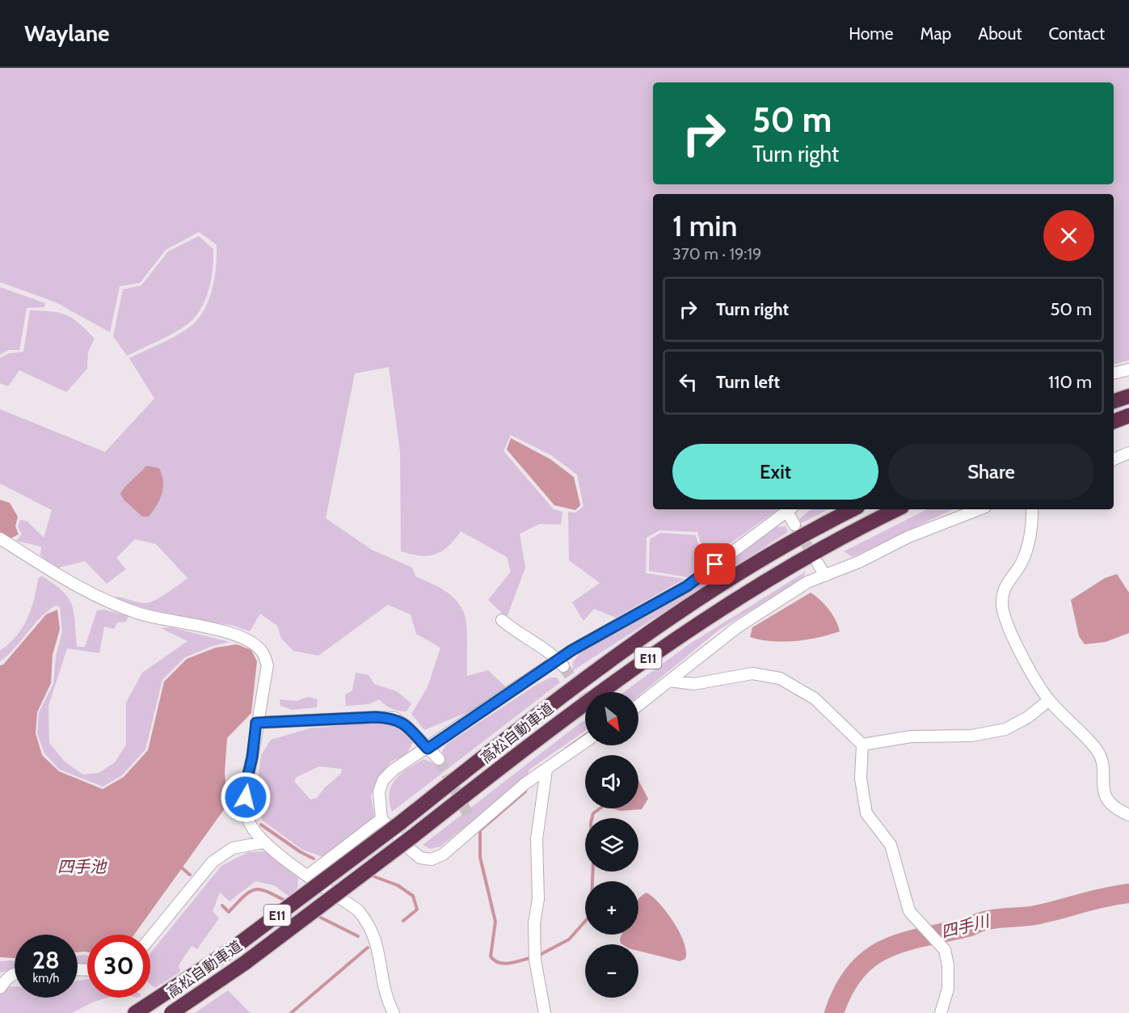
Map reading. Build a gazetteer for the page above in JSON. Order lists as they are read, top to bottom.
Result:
{
  "streets": {
    "highway": ["E11", "高松自動車道"]
  },
  "water": ["四手池", "四手川"],
  "north": "bottom right",
  "page": {
    "header": "Waylane",
    "nav": [
      "Home",
      "Map",
      "About",
      "Contact"
    ],
    "turn": ["50 m", "Turn right"],
    "heading": ["1 min", "370 m · 19:19"],
    "list": [
      {
        "name": "Turn right",
        "value": "50 m"
      },
      {
        "name": "Turn left",
        "value": "110 m"
      }
    ],
    "buttons": ["Exit", "Share"],
    "map_buttons": ["+", "−"],
    "speed": "28 km/h",
    "limit": "30"
  }
}
